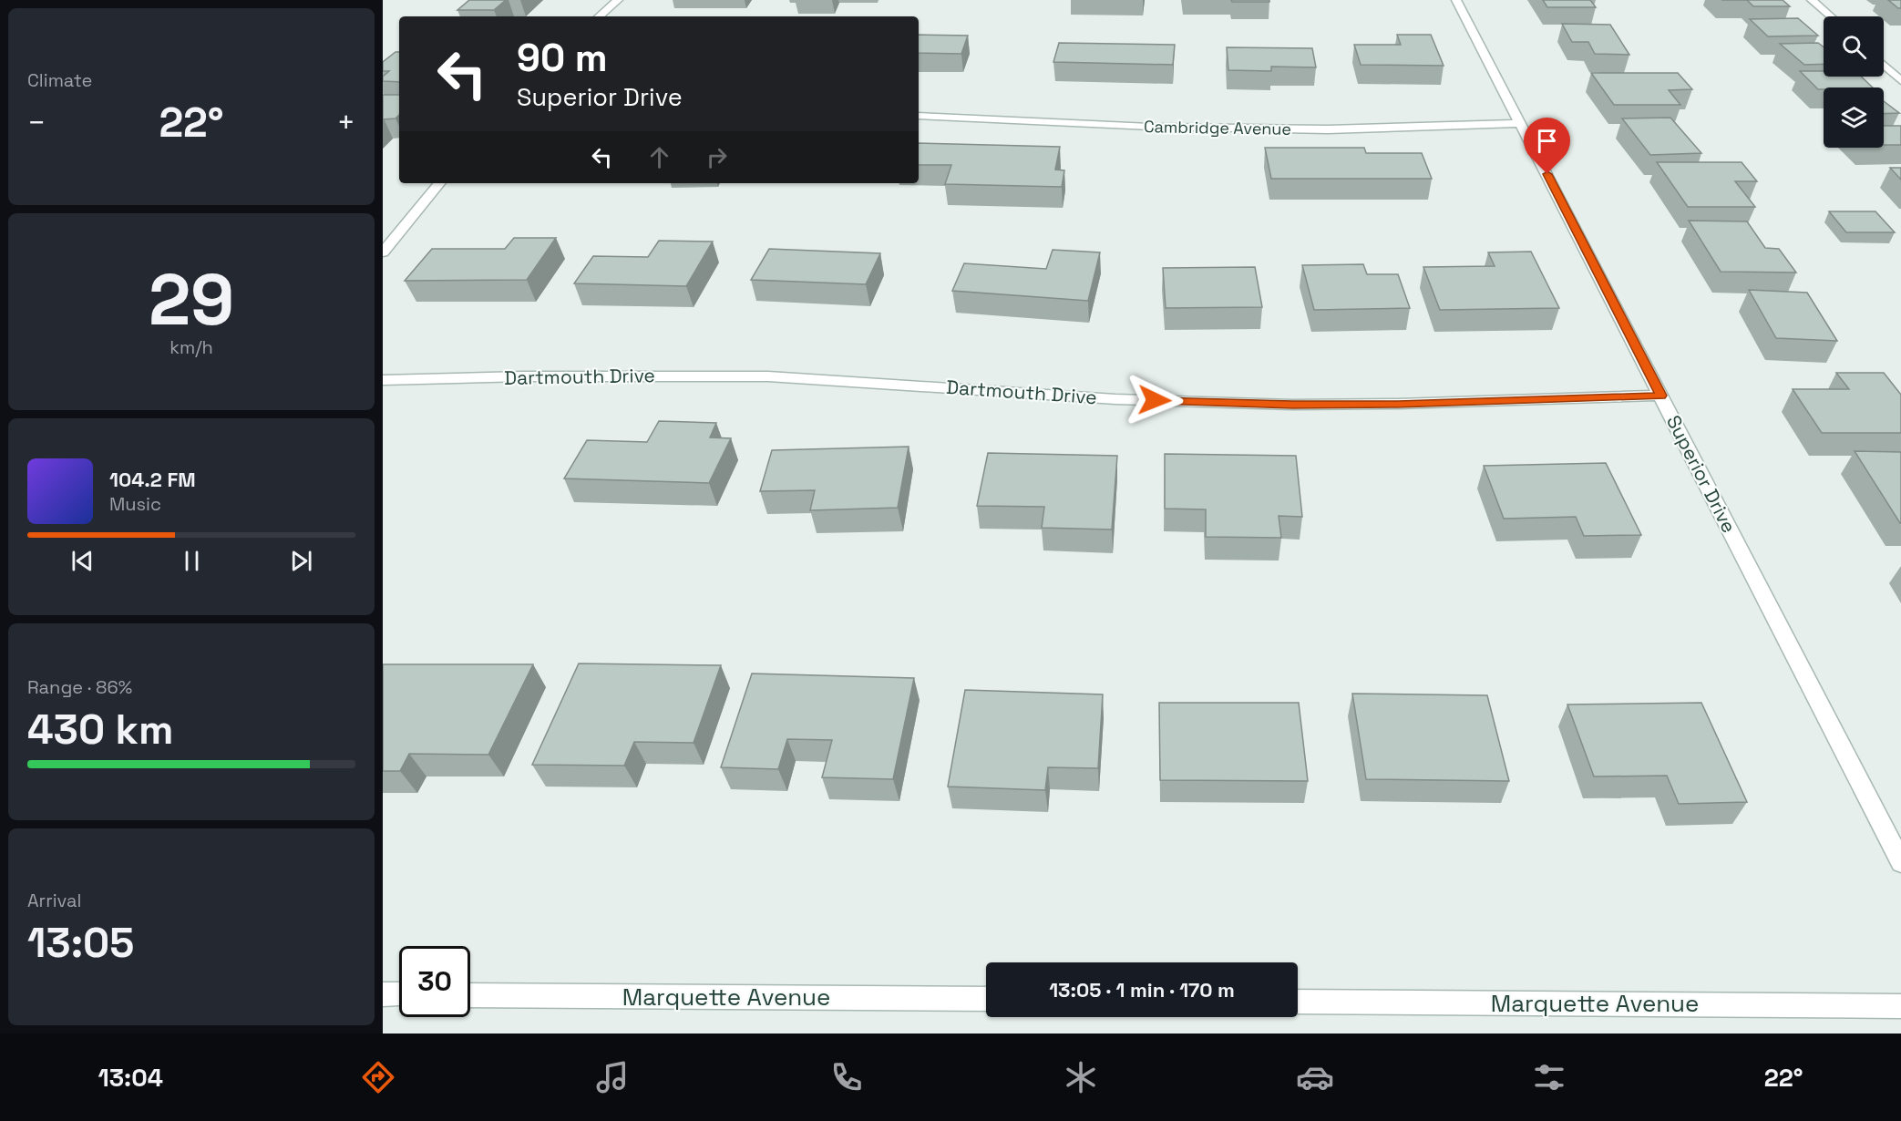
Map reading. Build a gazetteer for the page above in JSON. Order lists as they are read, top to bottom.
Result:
{
  "streets": {
    "street": [
      "Cambridge Avenue",
      "Dartmouth Drive",
      "Superior Drive",
      "Marquette Avenue"
    ]
  },
  "crossings": [
    ["Cambridge Avenue", "Superior Drive"],
    ["Dartmouth Drive", "Superior Drive"]
  ],
  "page": {
    "tile": [
      "Climate",
      ["29", "km/h"],
      ["Range · 86%", "430 km"],
      ["Arrival", "13:05"]
    ],
    "turn": ["90 m", "Superior Drive"],
    "heat": ["−", "22°", "+"],
    "song": ["104.2 FM", "Music"],
    "limit": "30",
    "trip": "13:05 · 1 min · 170 m",
    "tabs": ["13:04", "22°"]
  }
}
